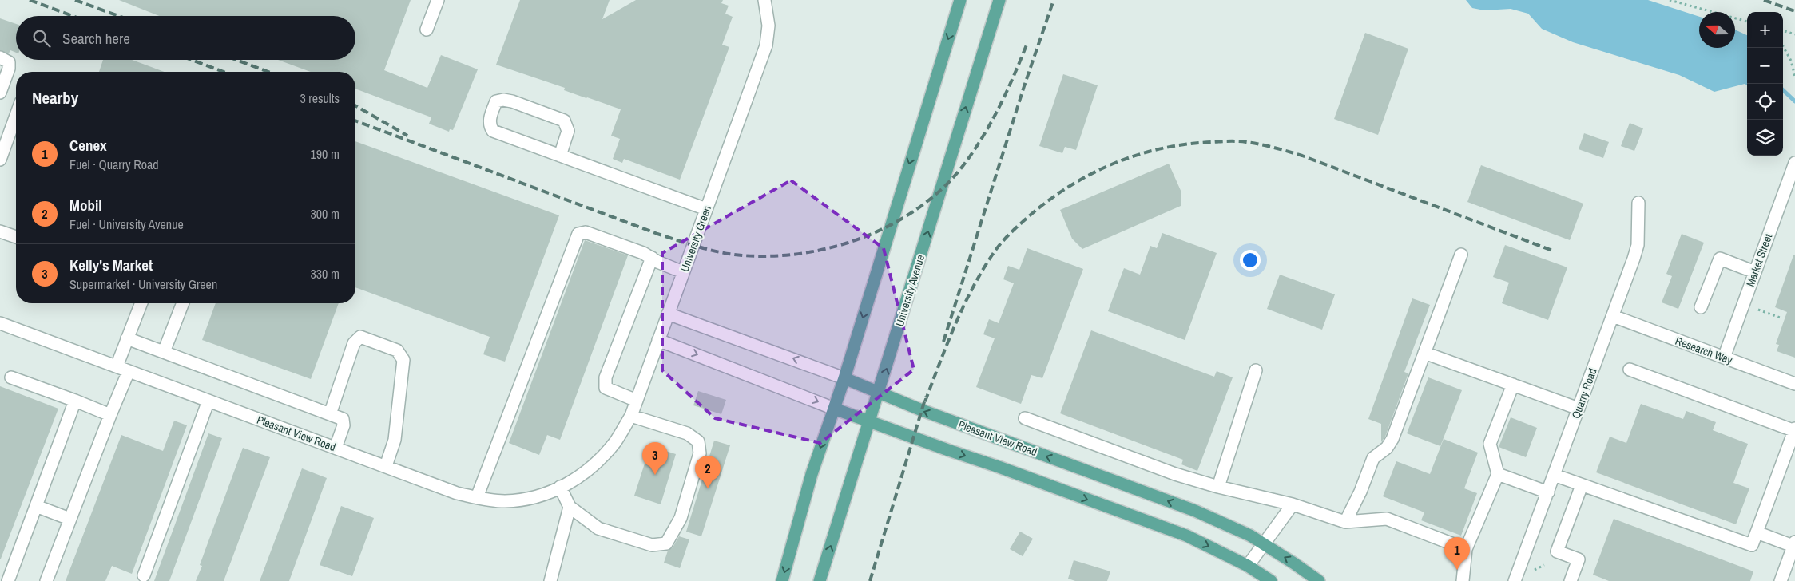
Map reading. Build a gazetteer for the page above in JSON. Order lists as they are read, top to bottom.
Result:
{
  "streets": {
    "main road": ["University Avenue", "Pleasant View Road"],
    "street": [
      "University Green",
      "Market Street",
      "Research Way",
      "Quarry Road"
    ]
  },
  "crossings": [
    ["University Green", "Pleasant View Road"],
    ["Market Street", "Research Way"],
    ["University Avenue", "Pleasant View Road"],
    ["Research Way", "Quarry Road"]
  ],
  "north": "left",
  "page": {
    "map_buttons": ["+", "−"],
    "search": "Search here",
    "heading": ["Nearby", "3 results"],
    "list": [
      {
        "mark": "1",
        "name": "Cenex",
        "note": "Fuel · Quarry Road",
        "value": "190 m"
      },
      {
        "mark": "2",
        "name": "Mobil",
        "note": "Fuel · University Avenue",
        "value": "300 m"
      },
      {
        "mark": "3",
        "name": "Kelly's Market",
        "note": "Supermarket · University Green",
        "value": "330 m"
      }
    ],
    "pins": ["3", "2", "1"]
  }
}
